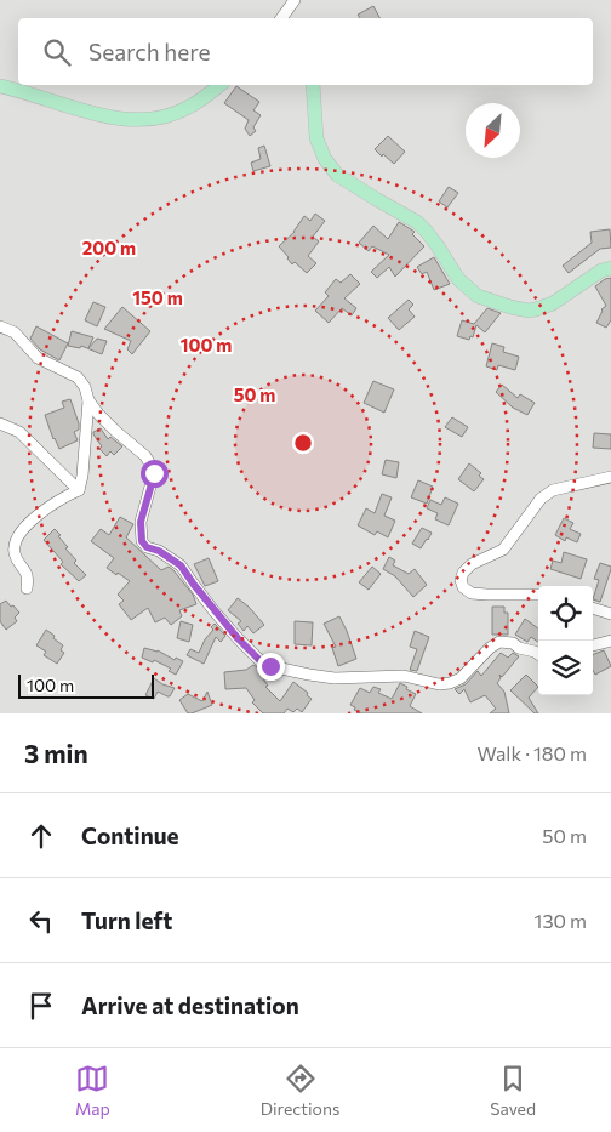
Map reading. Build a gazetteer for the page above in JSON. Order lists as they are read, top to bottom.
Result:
{
  "scale_bar": "100 m",
  "north": "bottom left",
  "page": {
    "search": "Search here",
    "scale": "100 m",
    "heading": ["3 min", "Walk · 180 m"],
    "list": [
      ["Continue", "50 m"],
      ["Turn left", "130 m"],
      "Arrive at destination"
    ],
    "nav": ["Map", "Directions", "Saved"]
  },
  "rings": [
    "200 m",
    "150 m",
    "100 m",
    "50 m"
  ]
}
